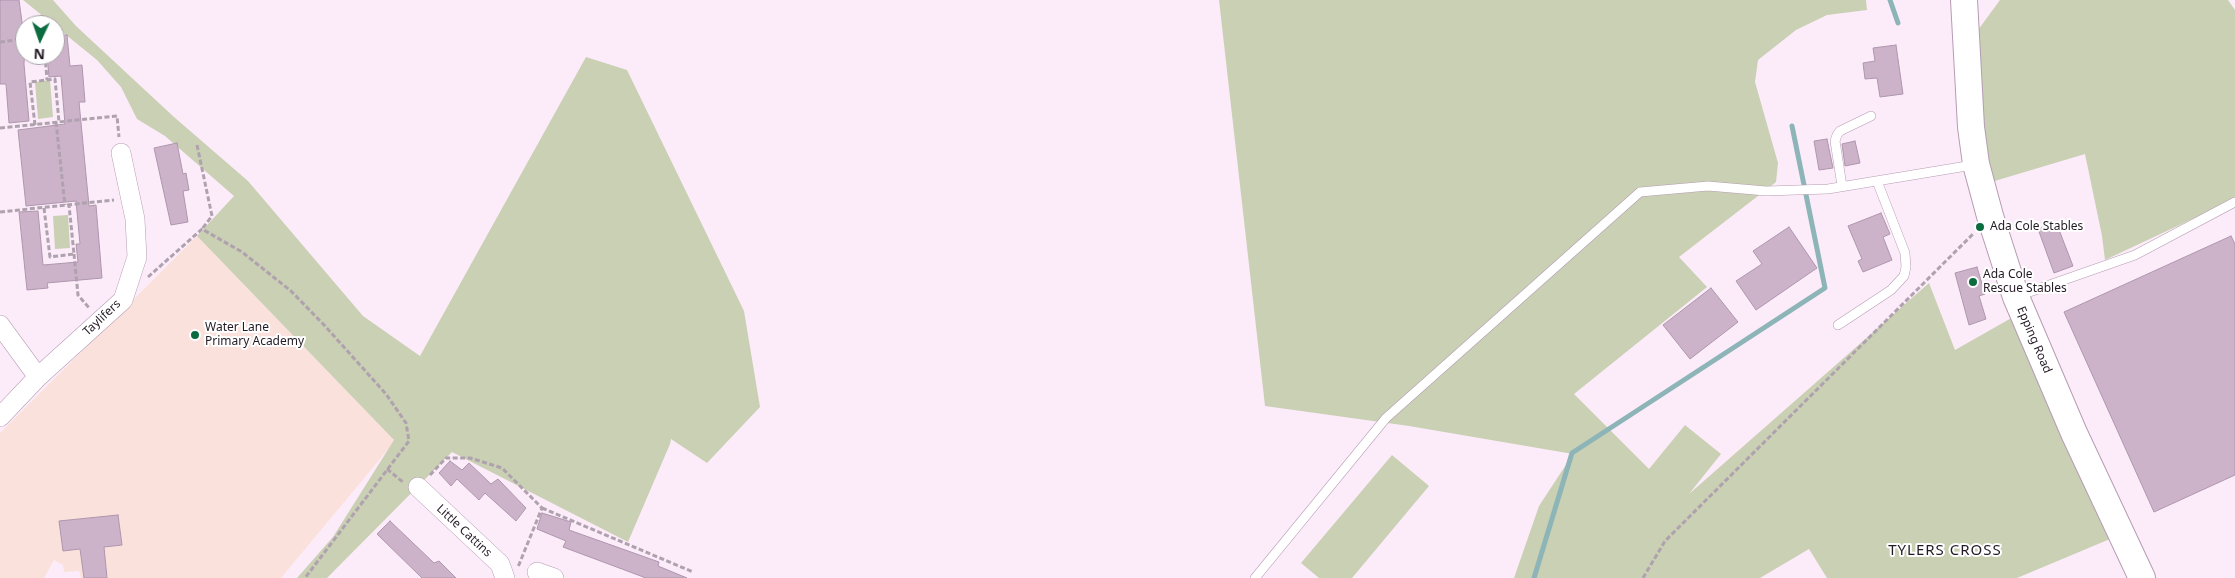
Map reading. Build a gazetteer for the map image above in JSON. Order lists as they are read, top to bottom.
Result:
{
  "streets": {
    "main road": ["Epping Road"],
    "street": ["Taylifers", "Little Cattins"]
  },
  "districts": ["TYLERS CROSS"],
  "places": ["Ada Cole Stables", "Ada Cole Rescue Stables", "Water Lane Primary Academy"],
  "north": "bottom"
}
